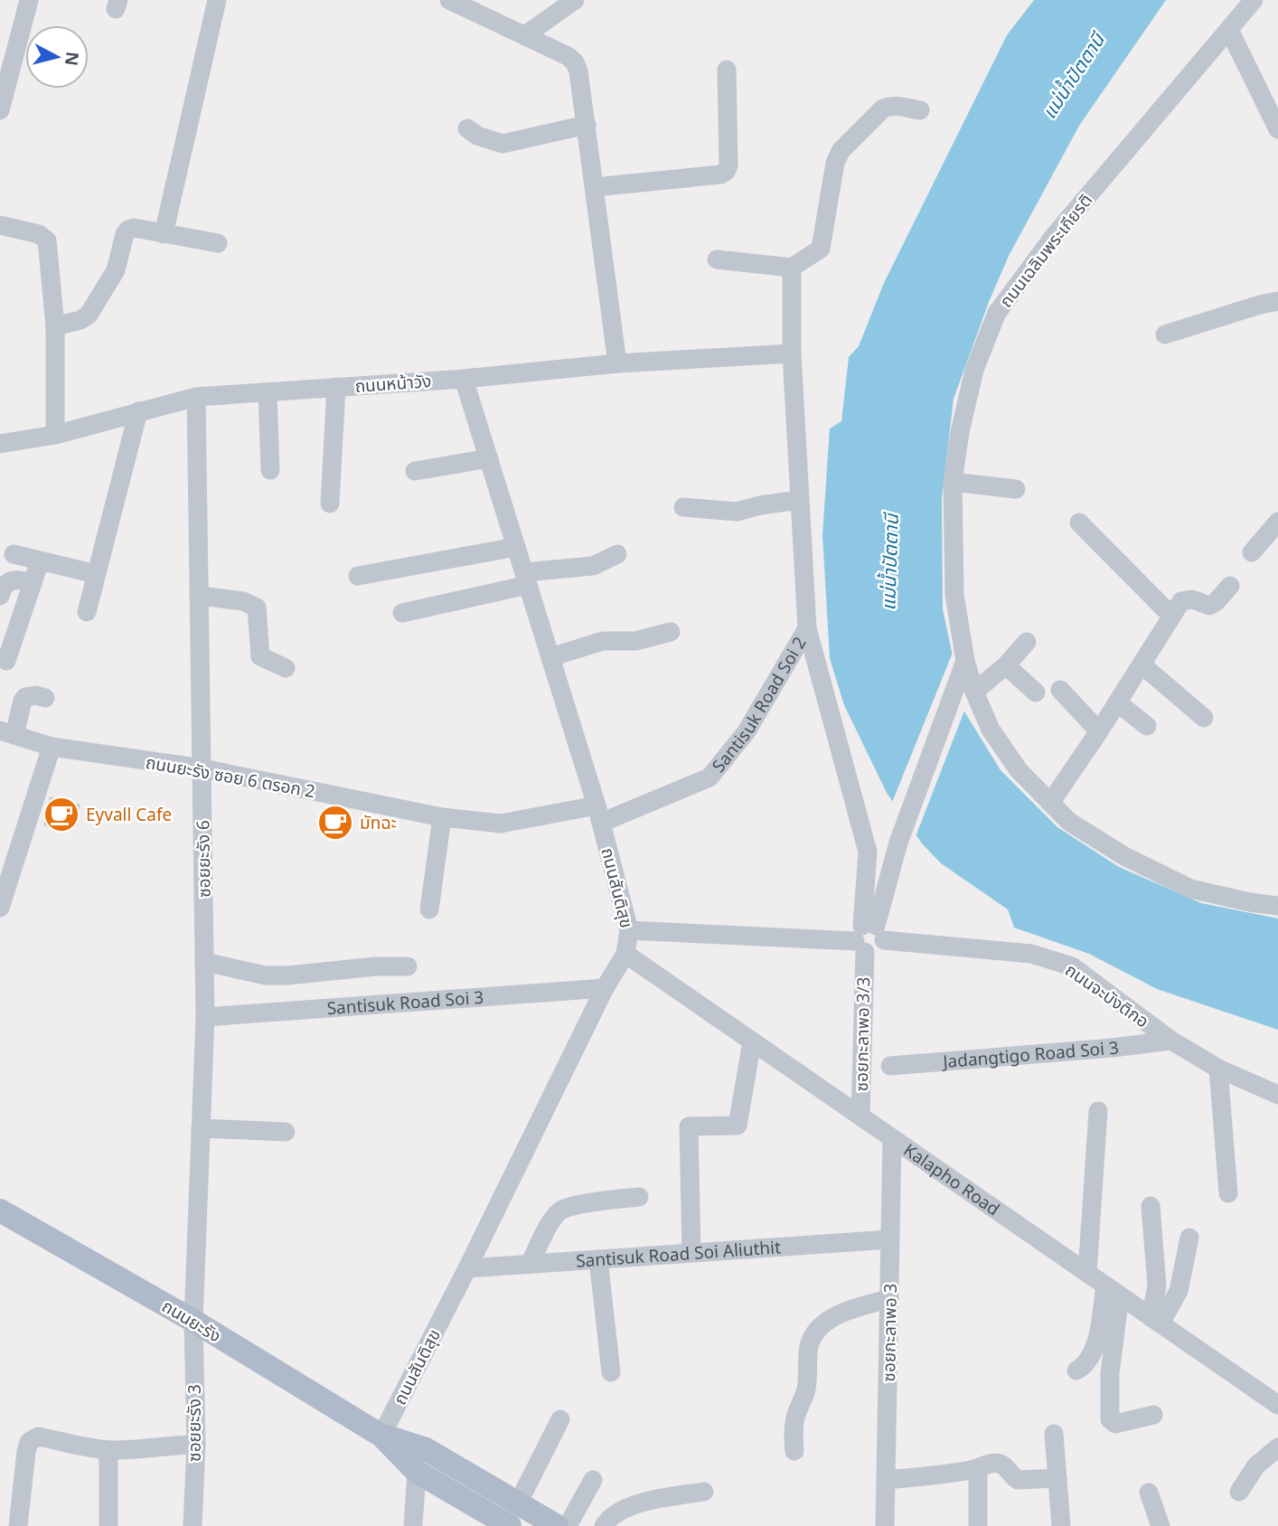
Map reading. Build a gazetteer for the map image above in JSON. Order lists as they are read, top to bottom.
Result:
{
  "streets": {
    "main road": ["ถนนยะรัง"],
    "street": [
      "ถนนเฉลิมพระเกียรติ",
      "ถนนหน้าวัง",
      "Santisuk Road Soi 2",
      "ถนนยะรัง ซอย 6 ตรอก 2",
      "ซอยยะรัง 6",
      "ถนนสันติสุข",
      "ถนนจะบังติกอ",
      "Santisuk Road Soi 3",
      "ซอยกะลาพอ 3/3",
      "Jadangtigo Road Soi 3",
      "Kalapho Road",
      "Santisuk Road Soi Aliuthit",
      "ซอยกะลาพอ 3",
      "ซอยยะรัง 3"
    ]
  },
  "crossings": [
    ["ถนนหน้าวัง", "ซอยยะรัง 6"],
    ["ถนนหน้าวัง", "ถนนสันติสุข"],
    ["Santisuk Road Soi 2", "ถนนยะรัง ซอย 6 ตรอก 2"],
    ["Santisuk Road Soi 2", "ถนนสันติสุข"],
    ["ถนนยะรัง ซอย 6 ตรอก 2", "ซอยยะรัง 6"],
    ["ถนนยะรัง ซอย 6 ตรอก 2", "ถนนสันติสุข"],
    ["ซอยยะรัง 6", "Santisuk Road Soi 3"],
    ["ซอยยะรัง 6", "ถนนยะรัง"],
    ["ซอยยะรัง 6", "ซอยยะรัง 3"],
    ["ถนนสันติสุข", "ถนนจะบังติกอ"],
    ["ถนนสันติสุข", "Santisuk Road Soi 3"],
    ["ถนนสันติสุข", "Kalapho Road"],
    ["ถนนสันติสุข", "Santisuk Road Soi Aliuthit"],
    ["ถนนสันติสุข", "ถนนยะรัง"],
    ["ถนนจะบังติกอ", "ซอยกะลาพอ 3/3"],
    ["ถนนจะบังติกอ", "Jadangtigo Road Soi 3"],
    ["ซอยกะลาพอ 3/3", "Kalapho Road"],
    ["Kalapho Road", "ซอยกะลาพอ 3"],
    ["Santisuk Road Soi Aliuthit", "ซอยกะลาพอ 3"],
    ["ถนนยะรัง", "ซอยยะรัง 3"]
  ],
  "water": ["แม่น้ำปัตตานี"],
  "places": {
    "cafe": ["Eyvall Cafe", "มัทฉะ"]
  },
  "north": "right"
}
